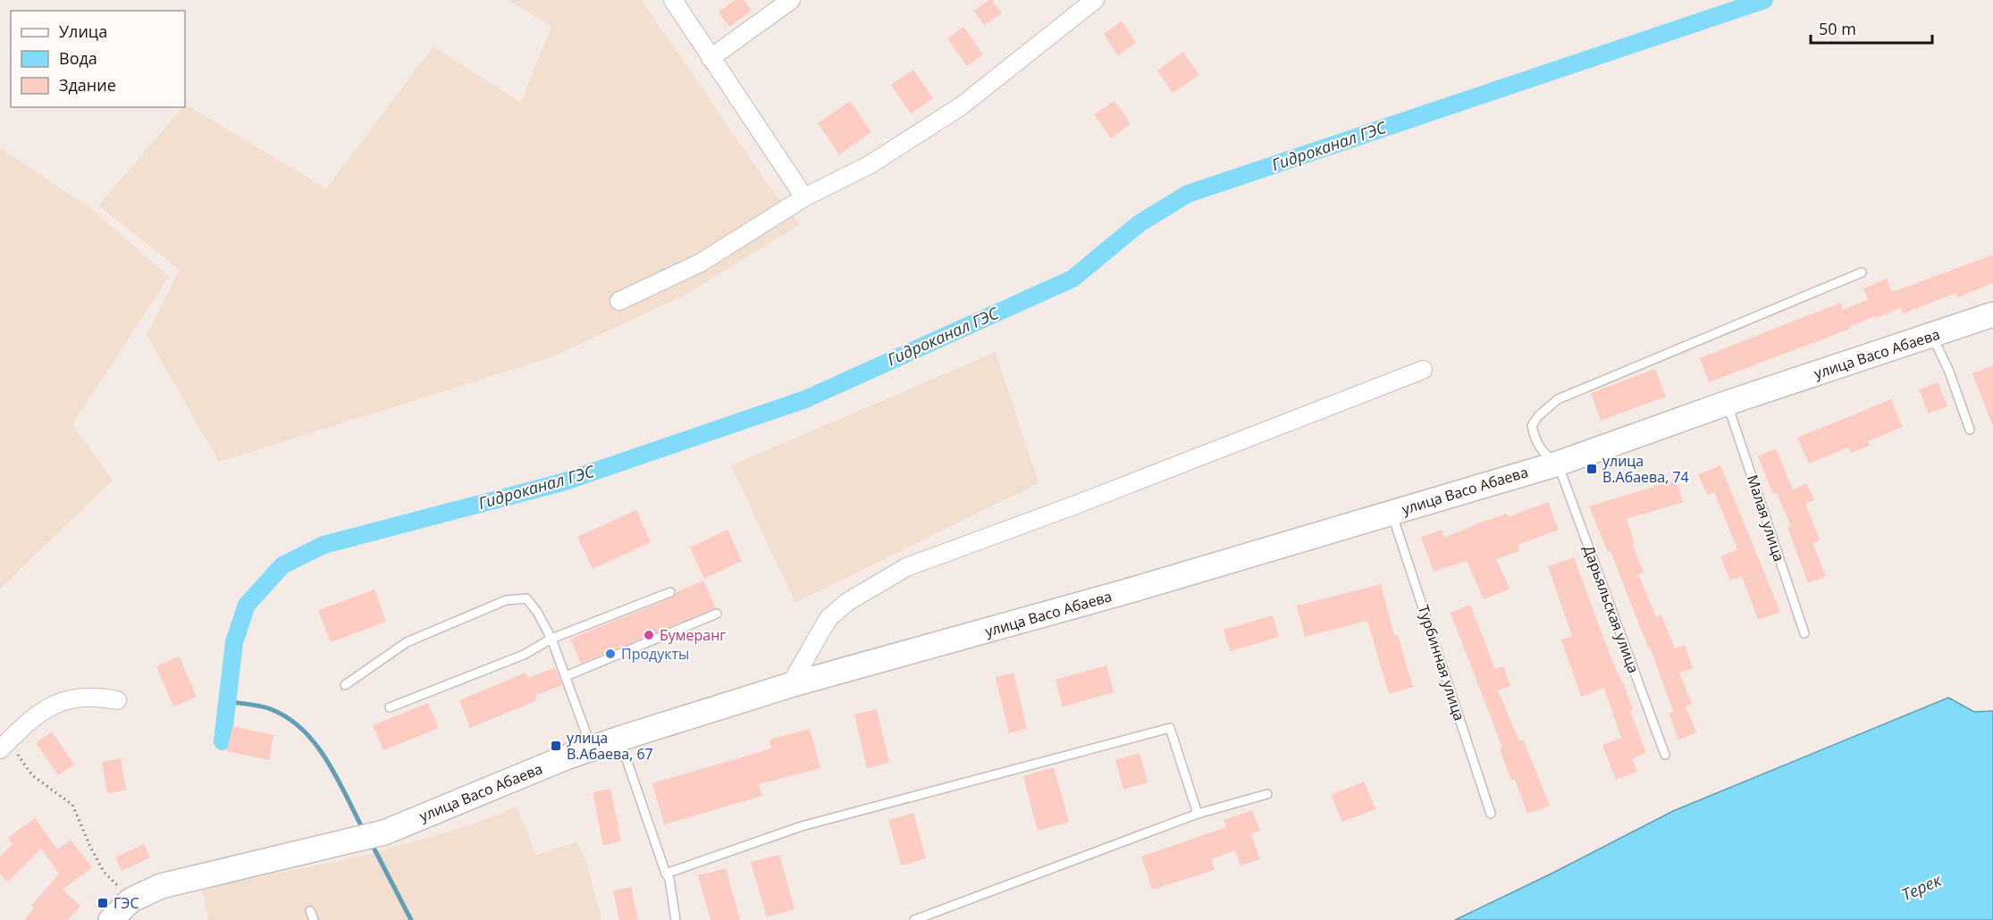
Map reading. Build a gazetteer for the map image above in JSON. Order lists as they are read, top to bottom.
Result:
{
  "streets": {
    "main road": ["улица Васо Абаева"],
    "lane": ["Малая улица", "Дарьяльская улица", "Турбинная улица"]
  },
  "crossings": [
    ["улица Васо Абаева", "Малая улица"],
    ["улица Васо Абаева", "Дарьяльская улица"],
    ["улица Васо Абаева", "Турбинная улица"]
  ],
  "water": ["Гидроканал ГЭС", "Терек"],
  "places": {
    "transit": ["улица В.Абаева, 74", "улица В.Абаева, 67", "ГЭС"],
    "other": ["Бумеранг", "Продукты"]
  },
  "legend": ["Улица", "Вода", "Здание"],
  "scale_bar": "50 m"
}
